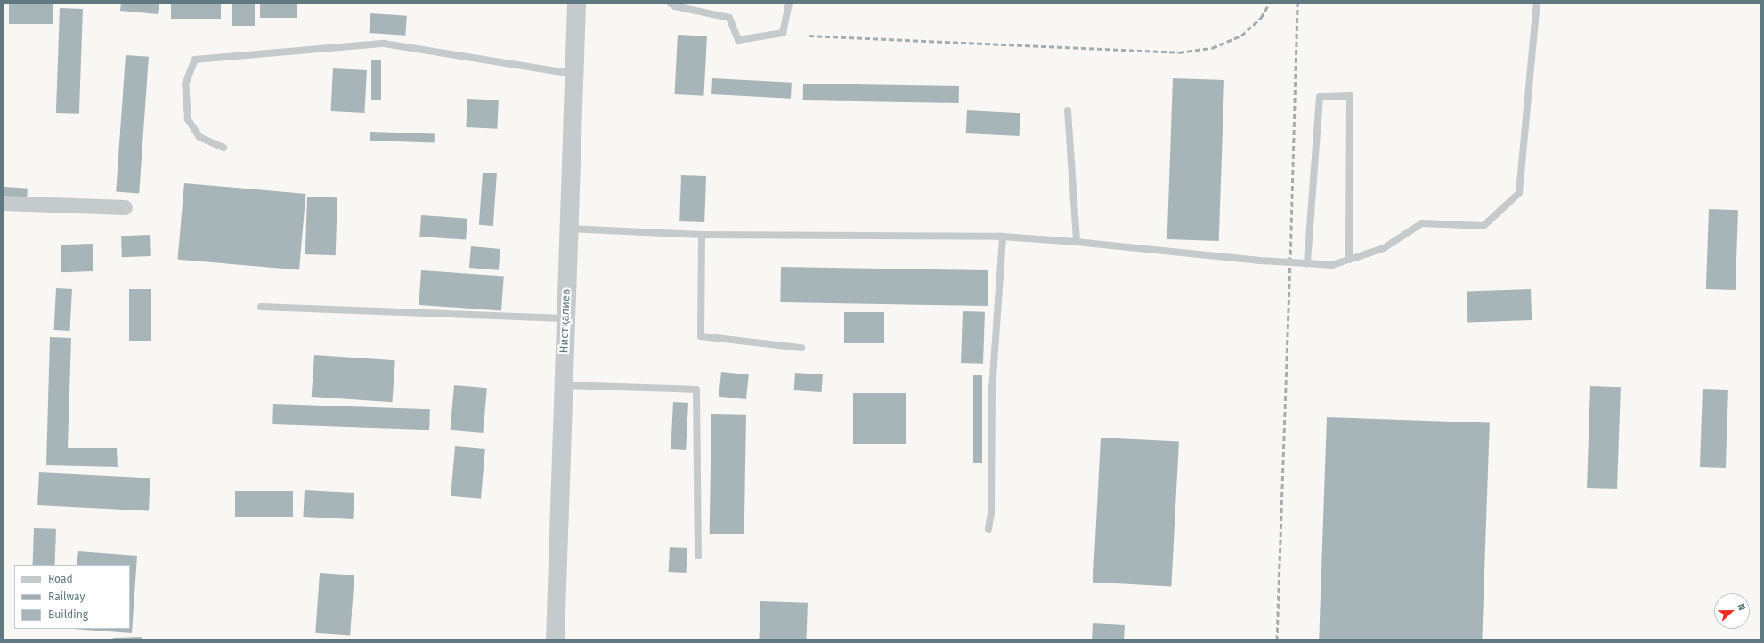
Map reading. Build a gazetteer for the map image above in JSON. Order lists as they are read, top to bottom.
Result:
{
  "streets": {
    "street": ["Ниетқалиев"]
  },
  "legend": ["Road", "Railway", "Building"],
  "north": "right"
}
